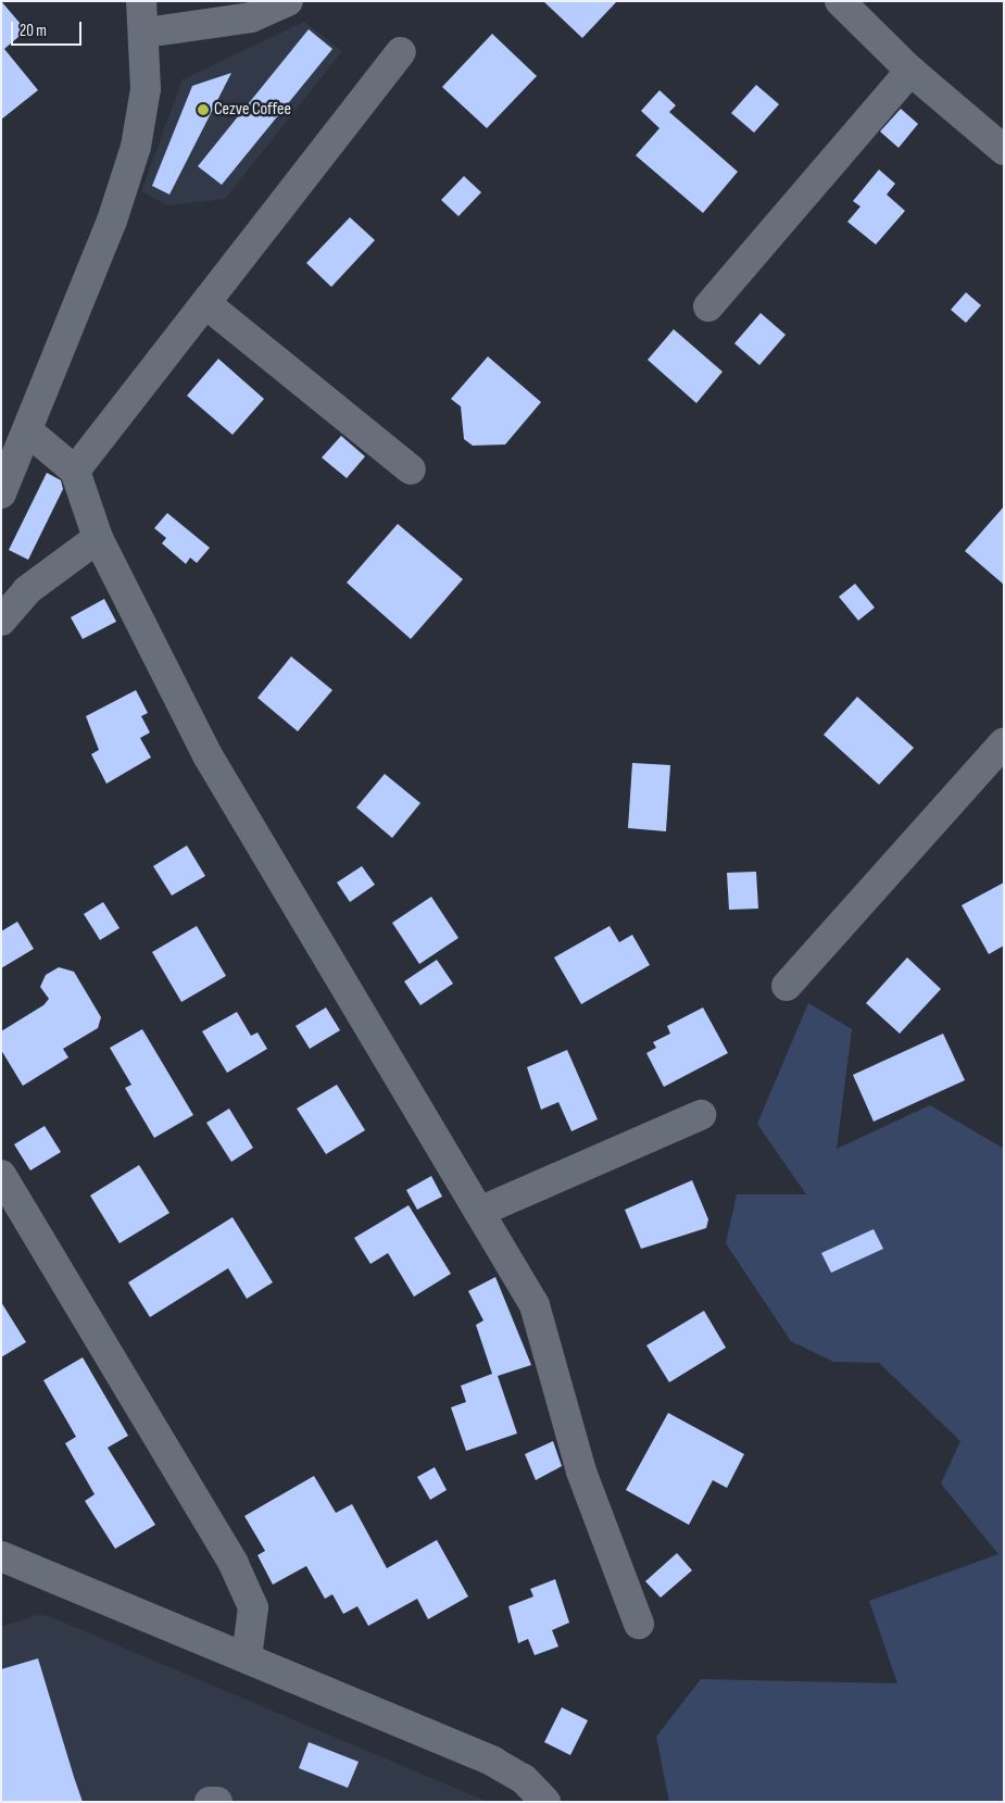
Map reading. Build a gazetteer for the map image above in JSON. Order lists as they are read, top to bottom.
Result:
{
  "places": ["Cezve Coffee"],
  "scale_bar": "20 m"
}
